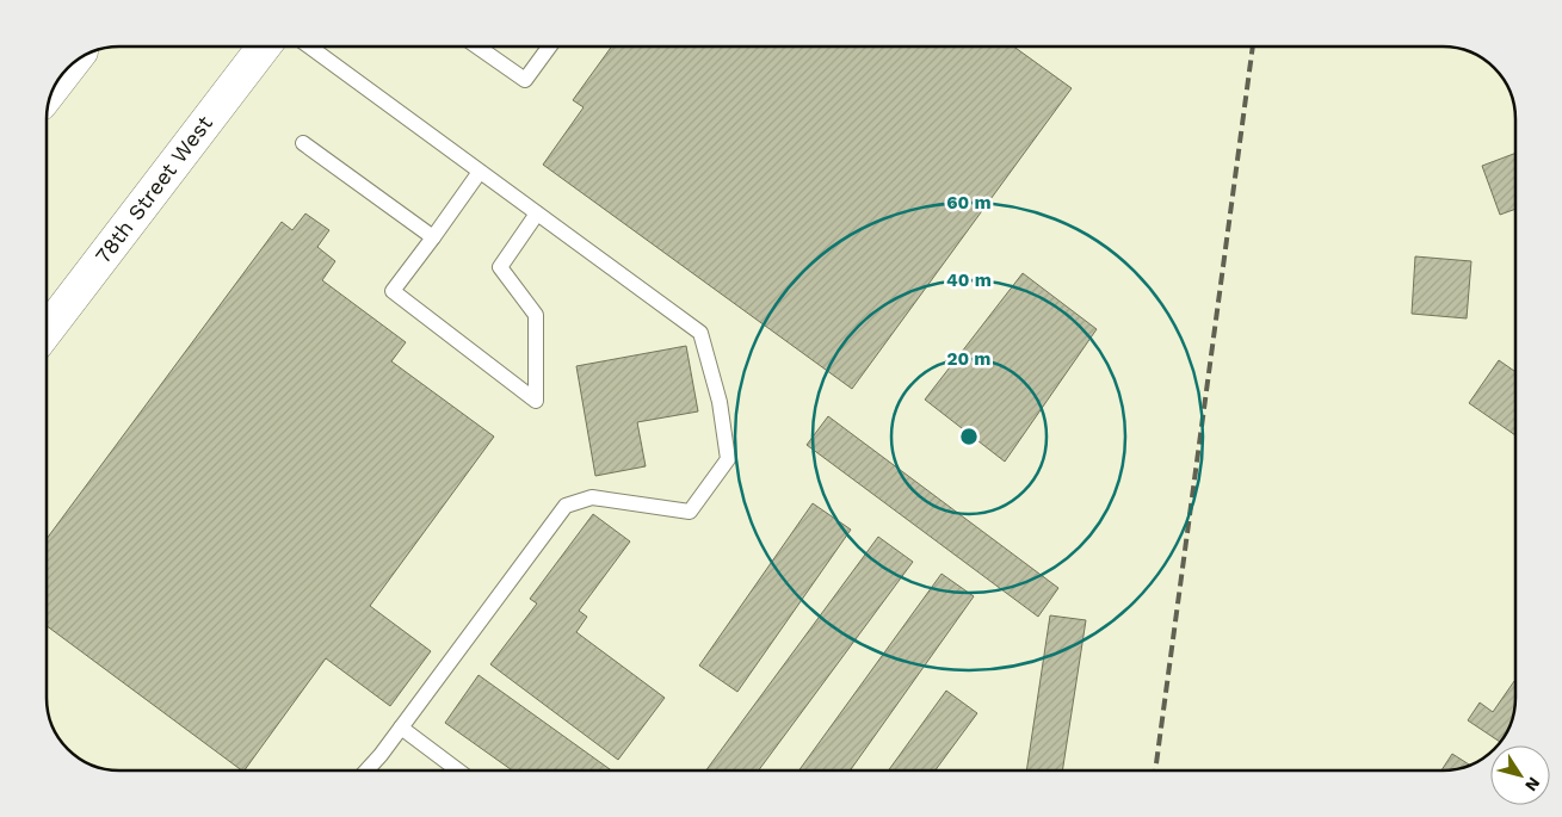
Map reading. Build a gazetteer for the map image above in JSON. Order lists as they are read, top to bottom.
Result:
{
  "streets": {
    "street": ["78th Street West"]
  },
  "north": "bottom right",
  "rings": ["60 m", "40 m", "20 m"]
}
